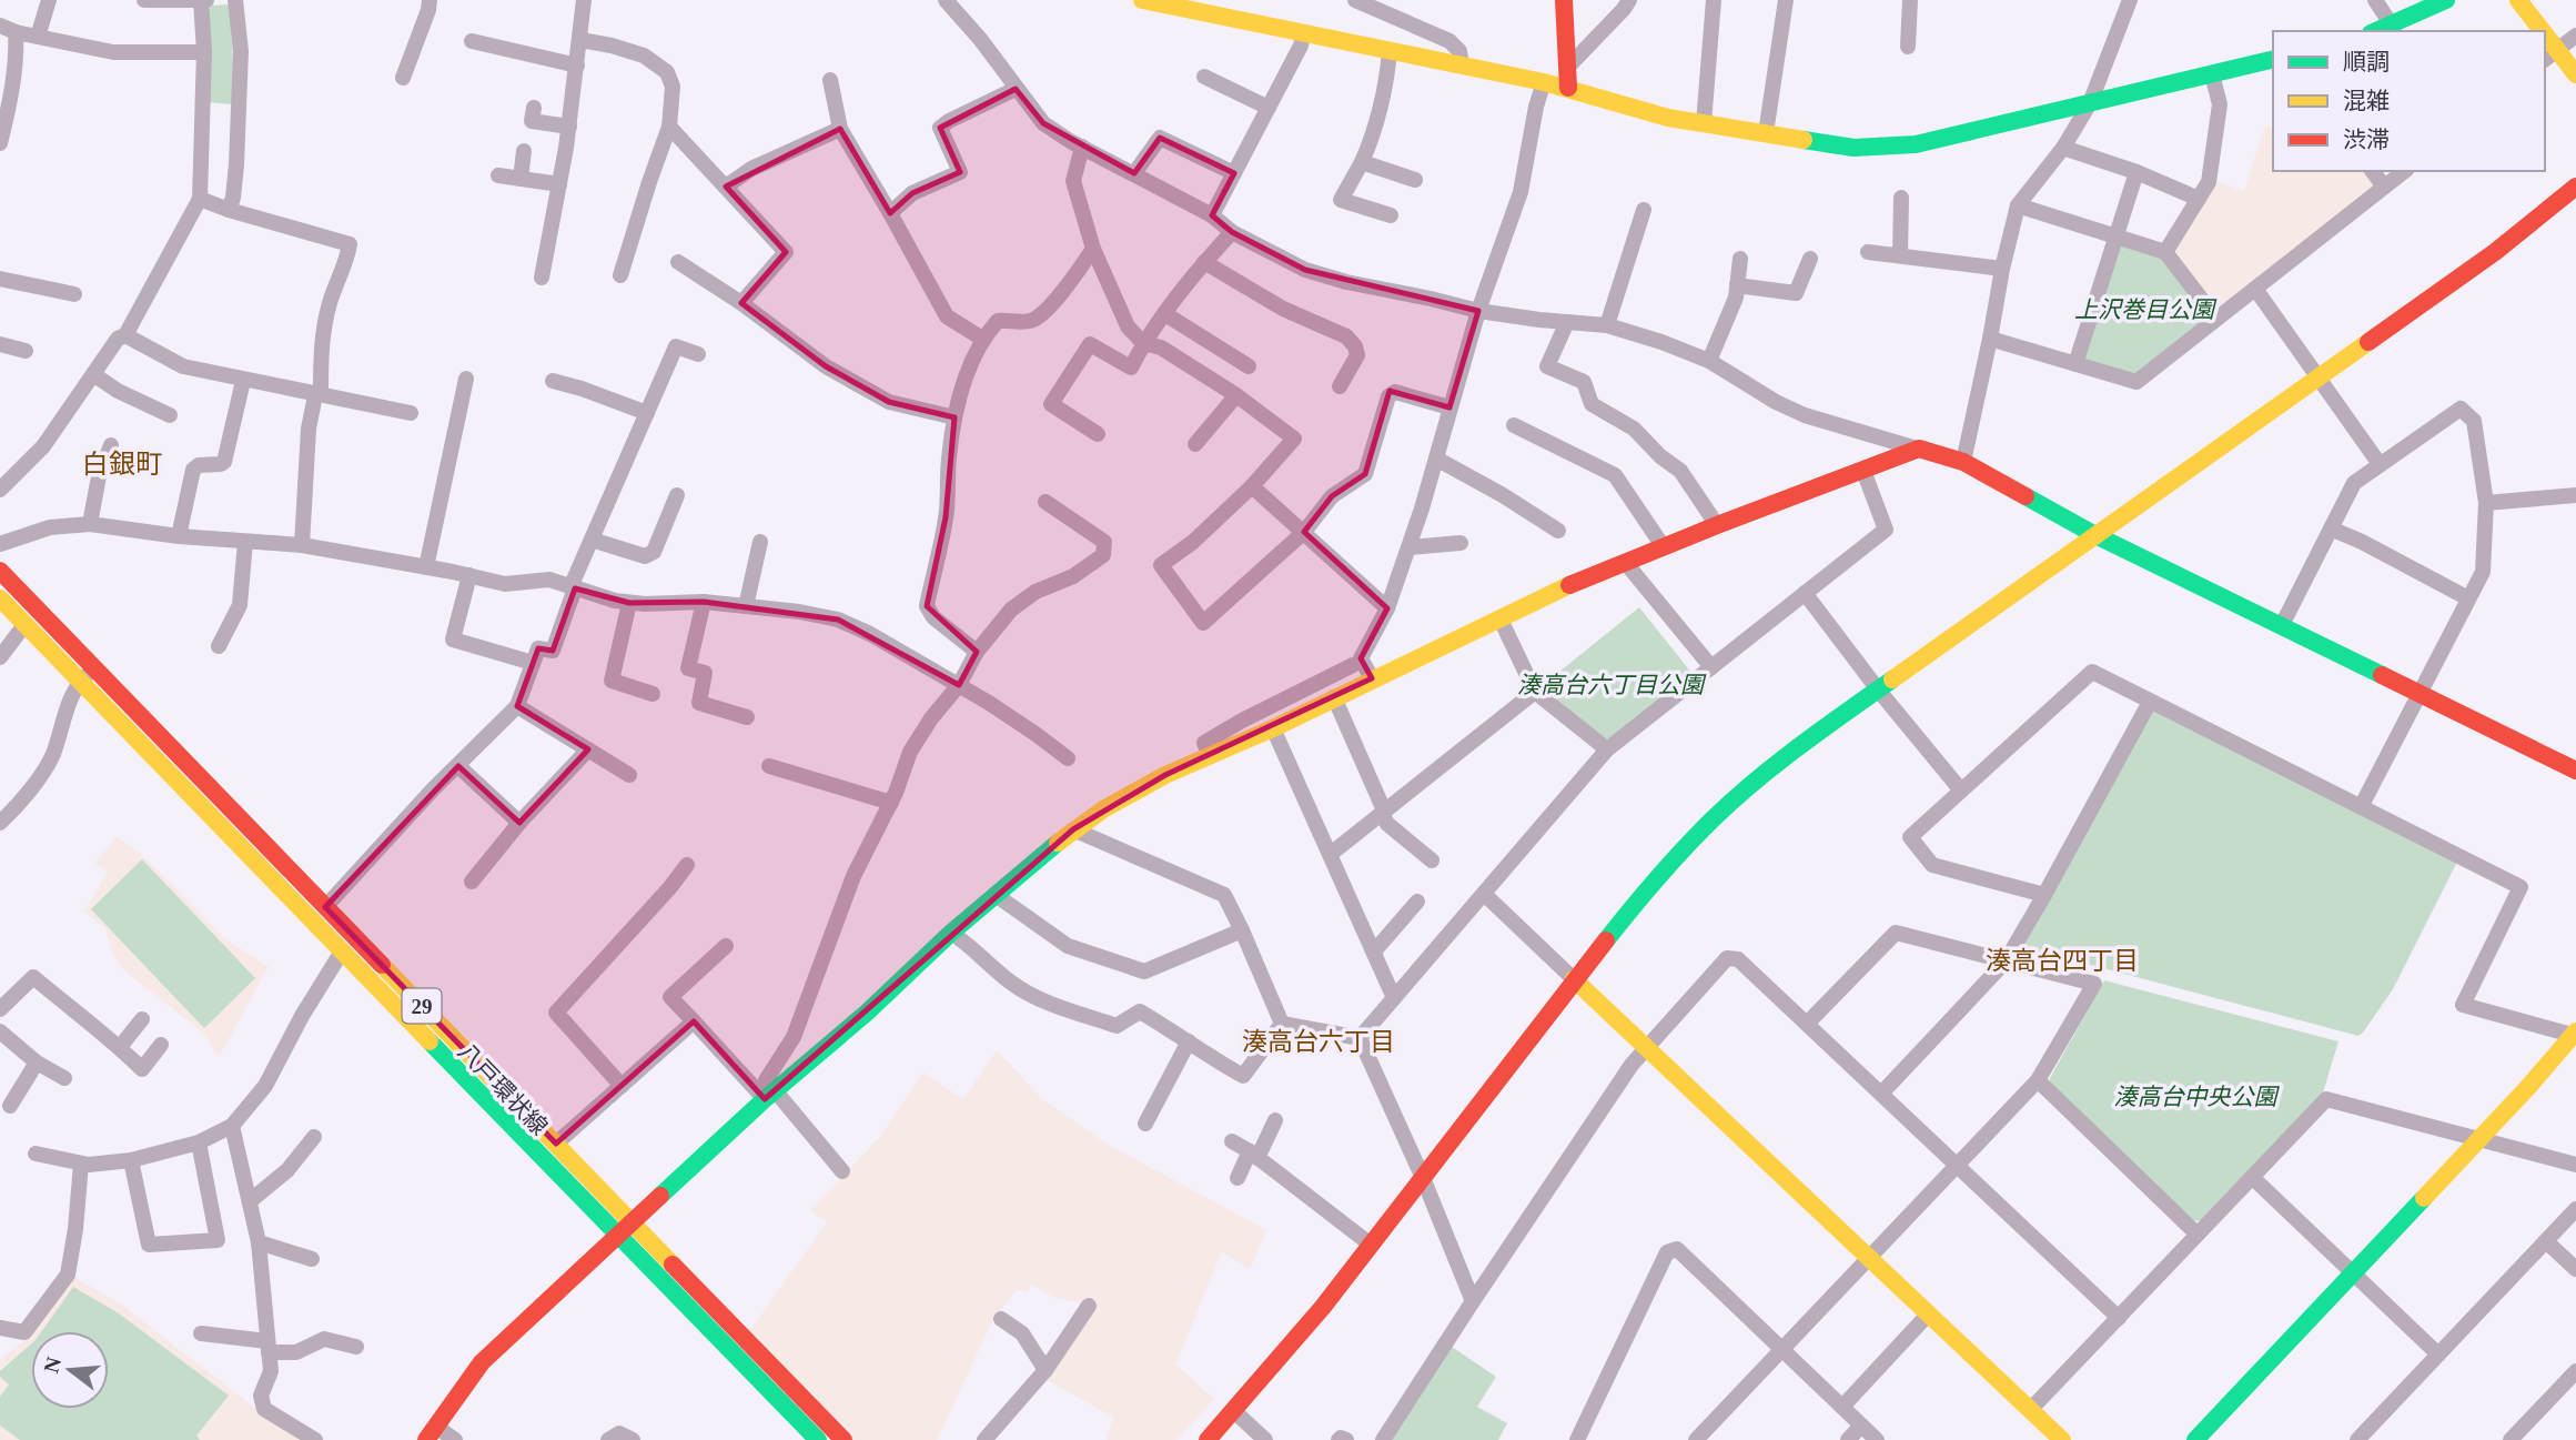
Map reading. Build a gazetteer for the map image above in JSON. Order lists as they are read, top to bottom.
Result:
{
  "streets": {
    "street": ["29", "八戸環状線"]
  },
  "districts": ["白銀町", "湊高台四丁目", "湊高台六丁目"],
  "parks": ["上沢巻目公園", "湊高台六丁目公園", "湊高台中央公園"],
  "legend": ["順調", "混雑", "渋滞"],
  "north": "left"
}
